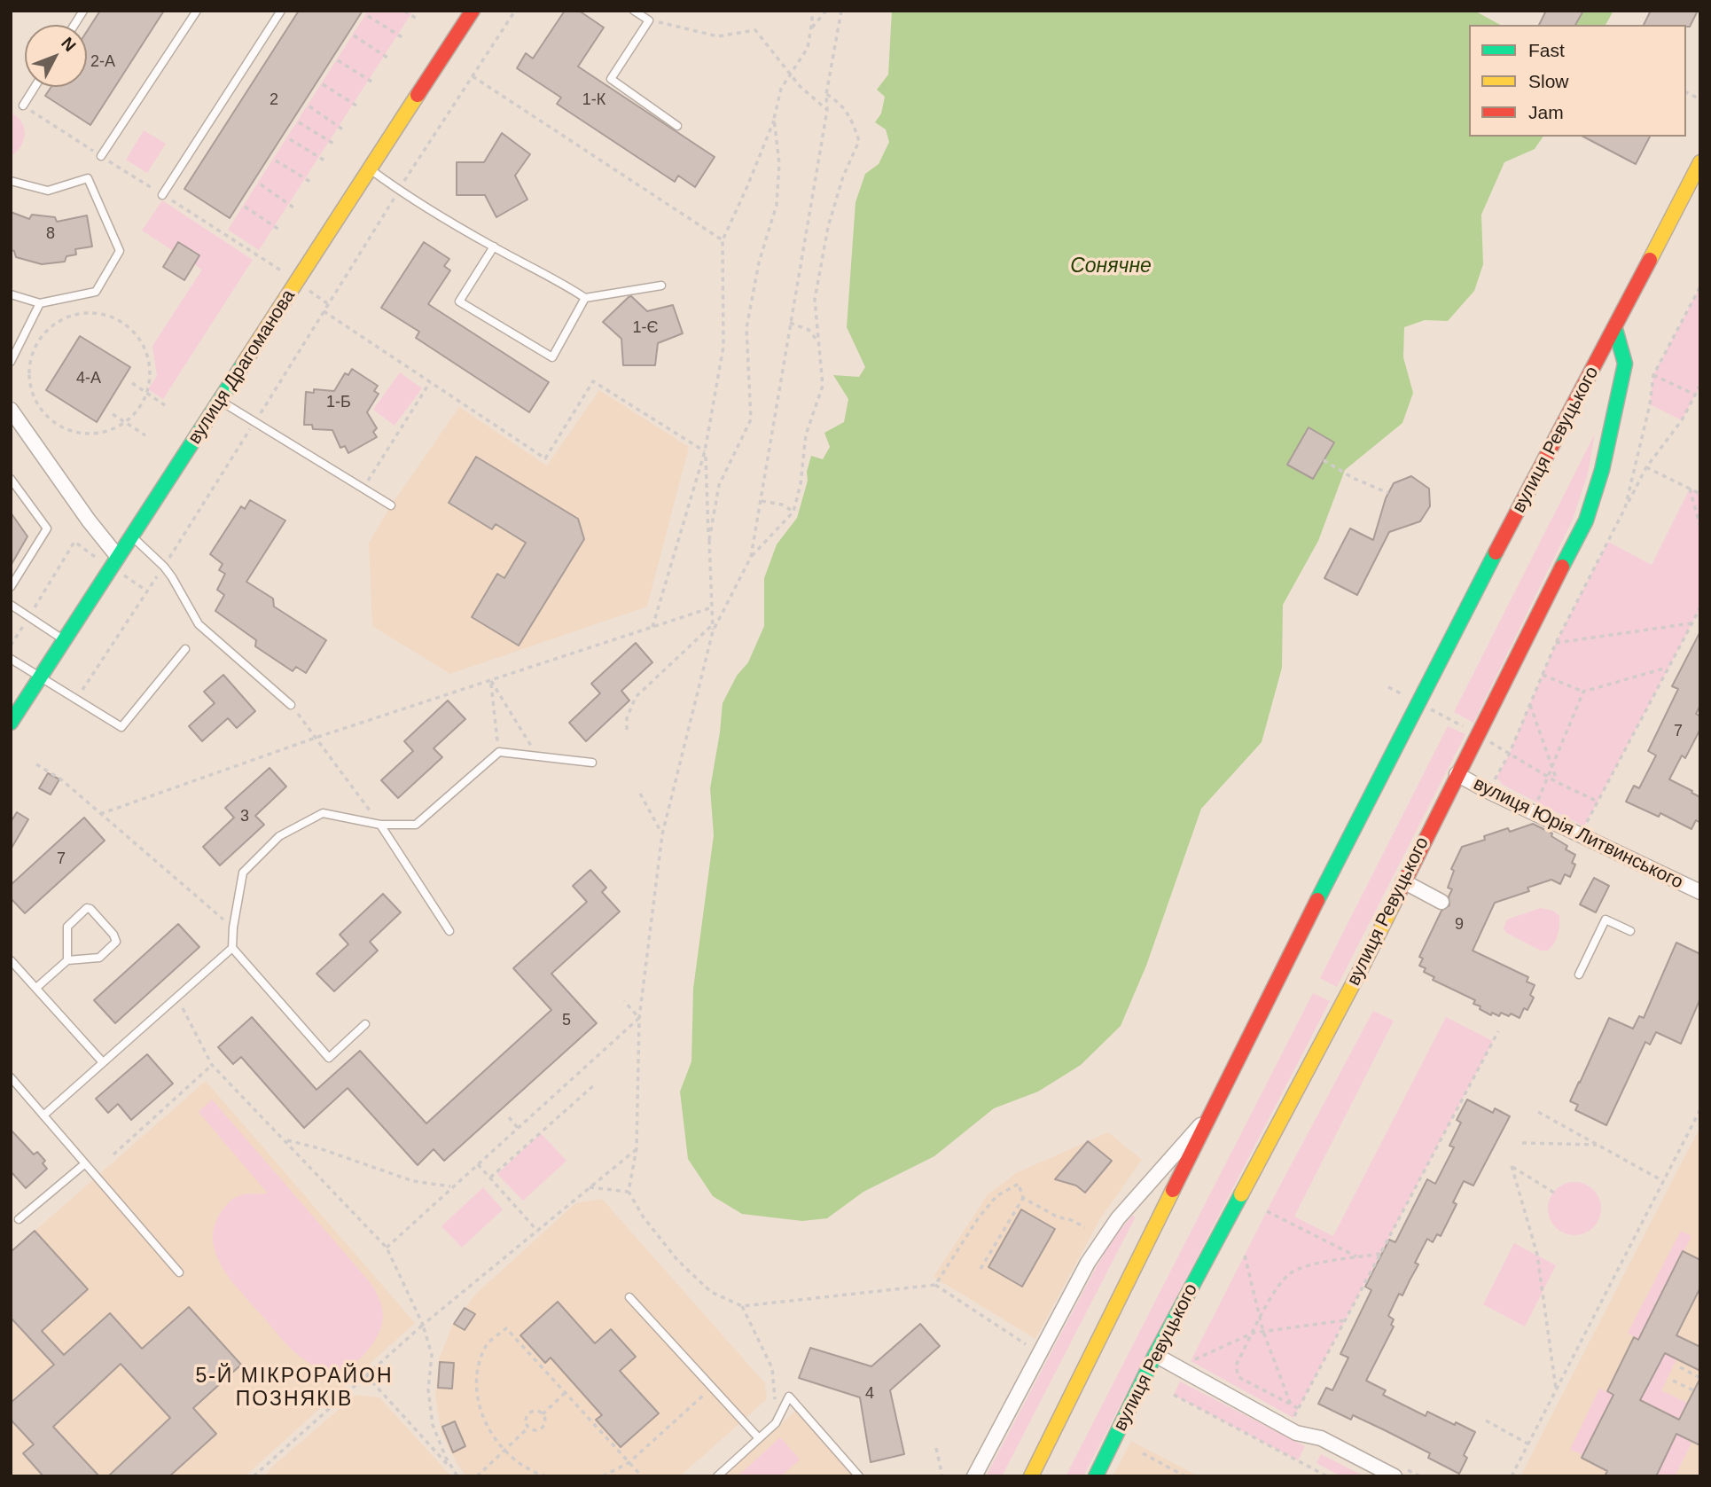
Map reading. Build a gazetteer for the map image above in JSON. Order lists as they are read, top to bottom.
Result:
{
  "streets": {
    "street": ["вулиця Драгоманова", "вулиця Ревуцького", "вулиця Юрія Литвинського"]
  },
  "crossings": [
    ["вулиця Ревуцького", "вулиця Юрія Литвинського"]
  ],
  "districts": ["5-Й МІКРОРАЙОН ПОЗНЯКІВ"],
  "water": ["Сонячне"],
  "house_numbers": [
    "2-А",
    "2",
    "1-К",
    "8",
    "1-Є",
    "4-А",
    "1-Б",
    "7",
    "3",
    "7",
    "9",
    "5",
    "4"
  ],
  "legend": ["Fast", "Slow", "Jam"],
  "north": "top right"
}
